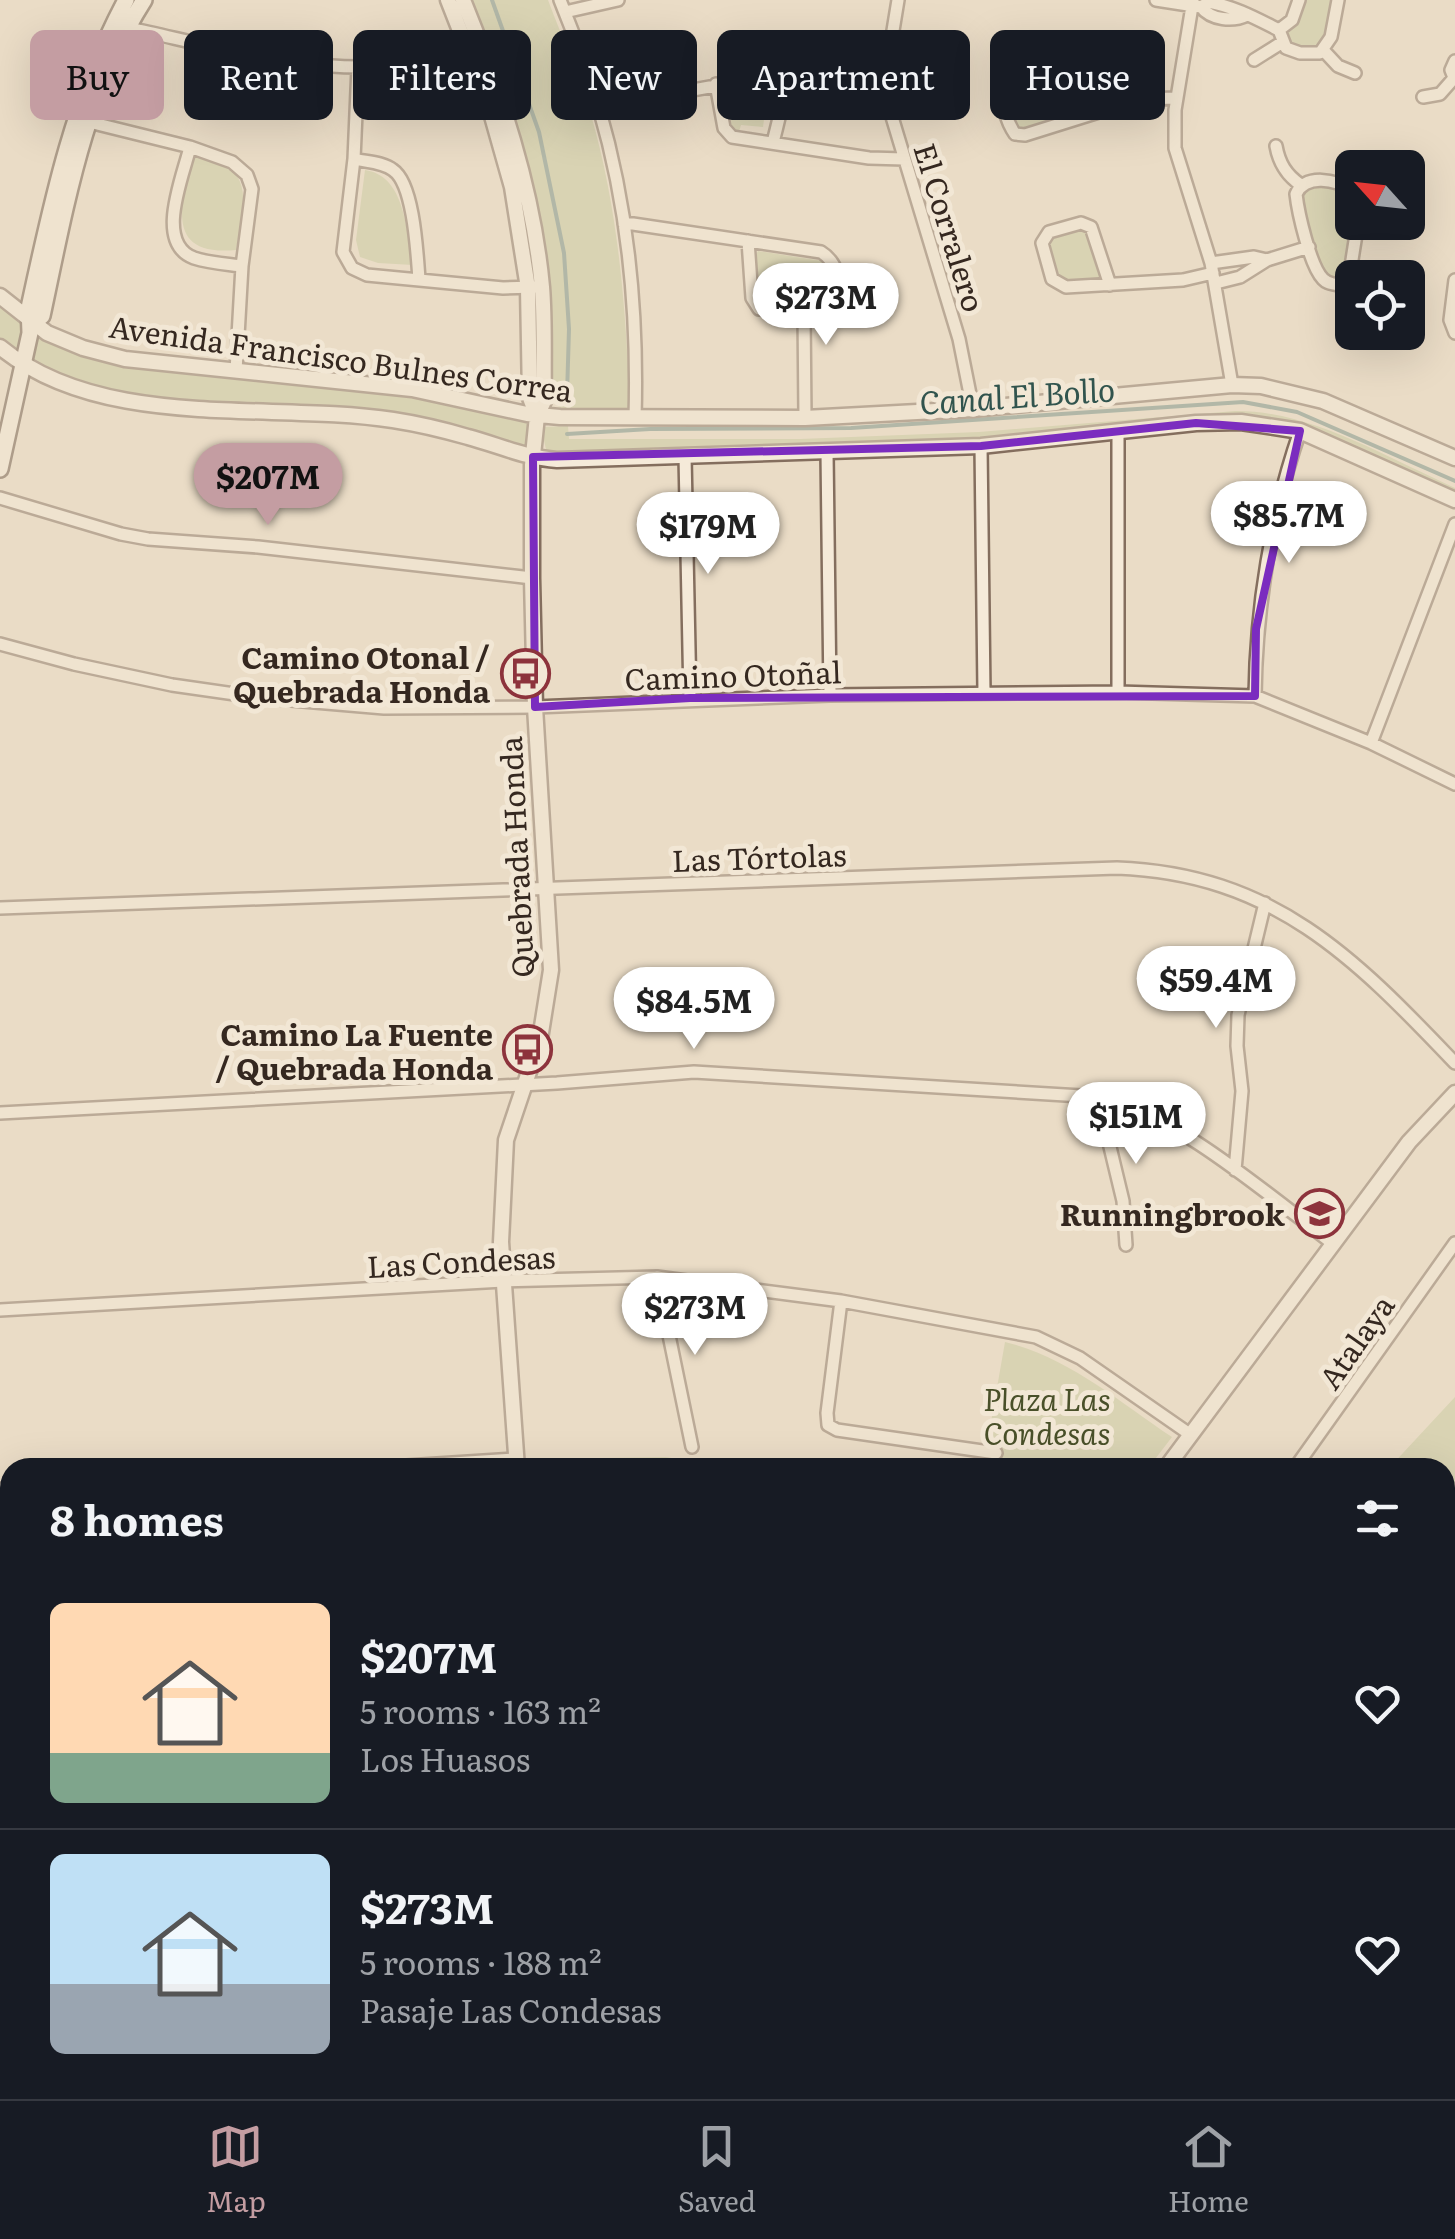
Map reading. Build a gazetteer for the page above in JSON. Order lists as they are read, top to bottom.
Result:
{
  "streets": {
    "street": [
      "El Corralero",
      "Avenida Francisco Bulnes Correa",
      "Camino Otoñal",
      "Las Tórtolas",
      "Quebrada Honda",
      "Las Condesas",
      "Atalaya"
    ]
  },
  "crossings": [
    ["El Corralero", "Avenida Francisco Bulnes Correa"],
    ["Avenida Francisco Bulnes Correa", "Quebrada Honda"],
    ["Camino Otoñal", "Quebrada Honda"],
    ["Las Tórtolas", "Quebrada Honda"],
    ["Quebrada Honda", "Las Condesas"]
  ],
  "water": ["Canal El Bollo"],
  "parks": ["Plaza Las Condesas"],
  "places": {
    "bus stop": ["Camino Otonal / Quebrada Honda", "Camino La Fuente / Quebrada Honda"],
    "school or university": ["Runningbrook"]
  },
  "north": "top left",
  "page": {
    "chip": [
      "Buy",
      "Rent",
      "Filters",
      "New",
      "Apartment",
      "House"
    ],
    "price": [
      "$273M",
      "$207M",
      "$85.7M",
      "$179M",
      "$59.4M",
      "$84.5M",
      "$151M",
      "$273M"
    ],
    "heading": "8 homes",
    "list": [
      {
        "name": "$207M",
        "note": "5 rooms · 163 m² · Los Huasos"
      },
      {
        "name": "$273M",
        "note": "5 rooms · 188 m² · Pasaje Las Condesas"
      }
    ],
    "tabs": ["Map", "Saved", "Home"]
  }
}
